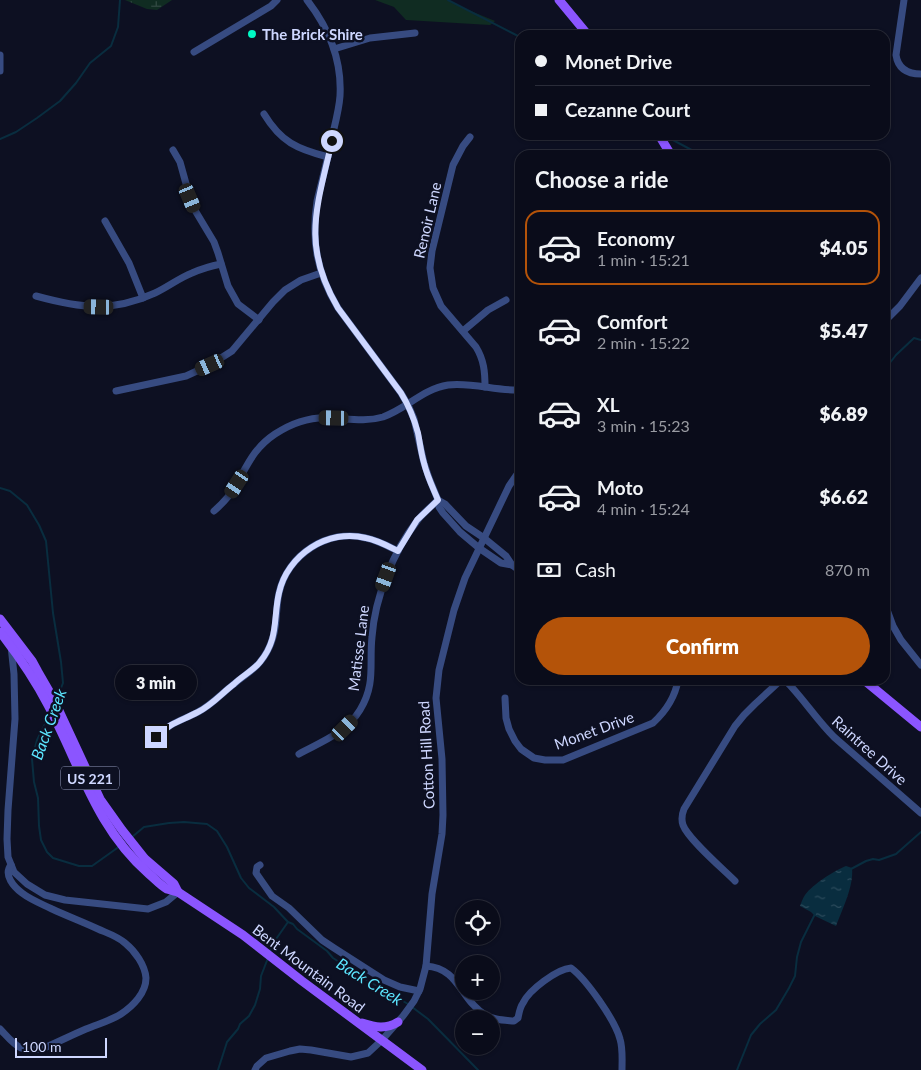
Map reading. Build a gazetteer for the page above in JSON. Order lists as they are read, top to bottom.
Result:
{
  "streets": {
    "main road": ["US 221", "Bent Mountain Road"],
    "street": [
      "Renoir Lane",
      "Matisse Lane",
      "Monet Drive",
      "Raintree Drive",
      "Cotton Hill Road"
    ]
  },
  "crossings": [
    ["Cotton Hill Road", "Bent Mountain Road"]
  ],
  "water": ["Back Creek"],
  "places": ["The Brick Shire"],
  "scale_bar": "100 m",
  "page": {
    "banner": ["Monet Drive", "Cezanne Court"],
    "heading": "Choose a ride",
    "list": [
      {
        "name": "Economy",
        "note": "1 min · 15:21",
        "value": "$4.05"
      },
      {
        "name": "Comfort",
        "note": "2 min · 15:22",
        "value": "$5.47"
      },
      {
        "name": "XL",
        "note": "3 min · 15:23",
        "value": "$6.89"
      },
      {
        "name": "Moto",
        "note": "4 min · 15:24",
        "value": "$6.62"
      }
    ],
    "pay": ["Cash", "870 m"],
    "buttons": "Confirm",
    "bubble": "3 min",
    "map_buttons": ["+", "−"],
    "scale": "100 m"
  }
}
